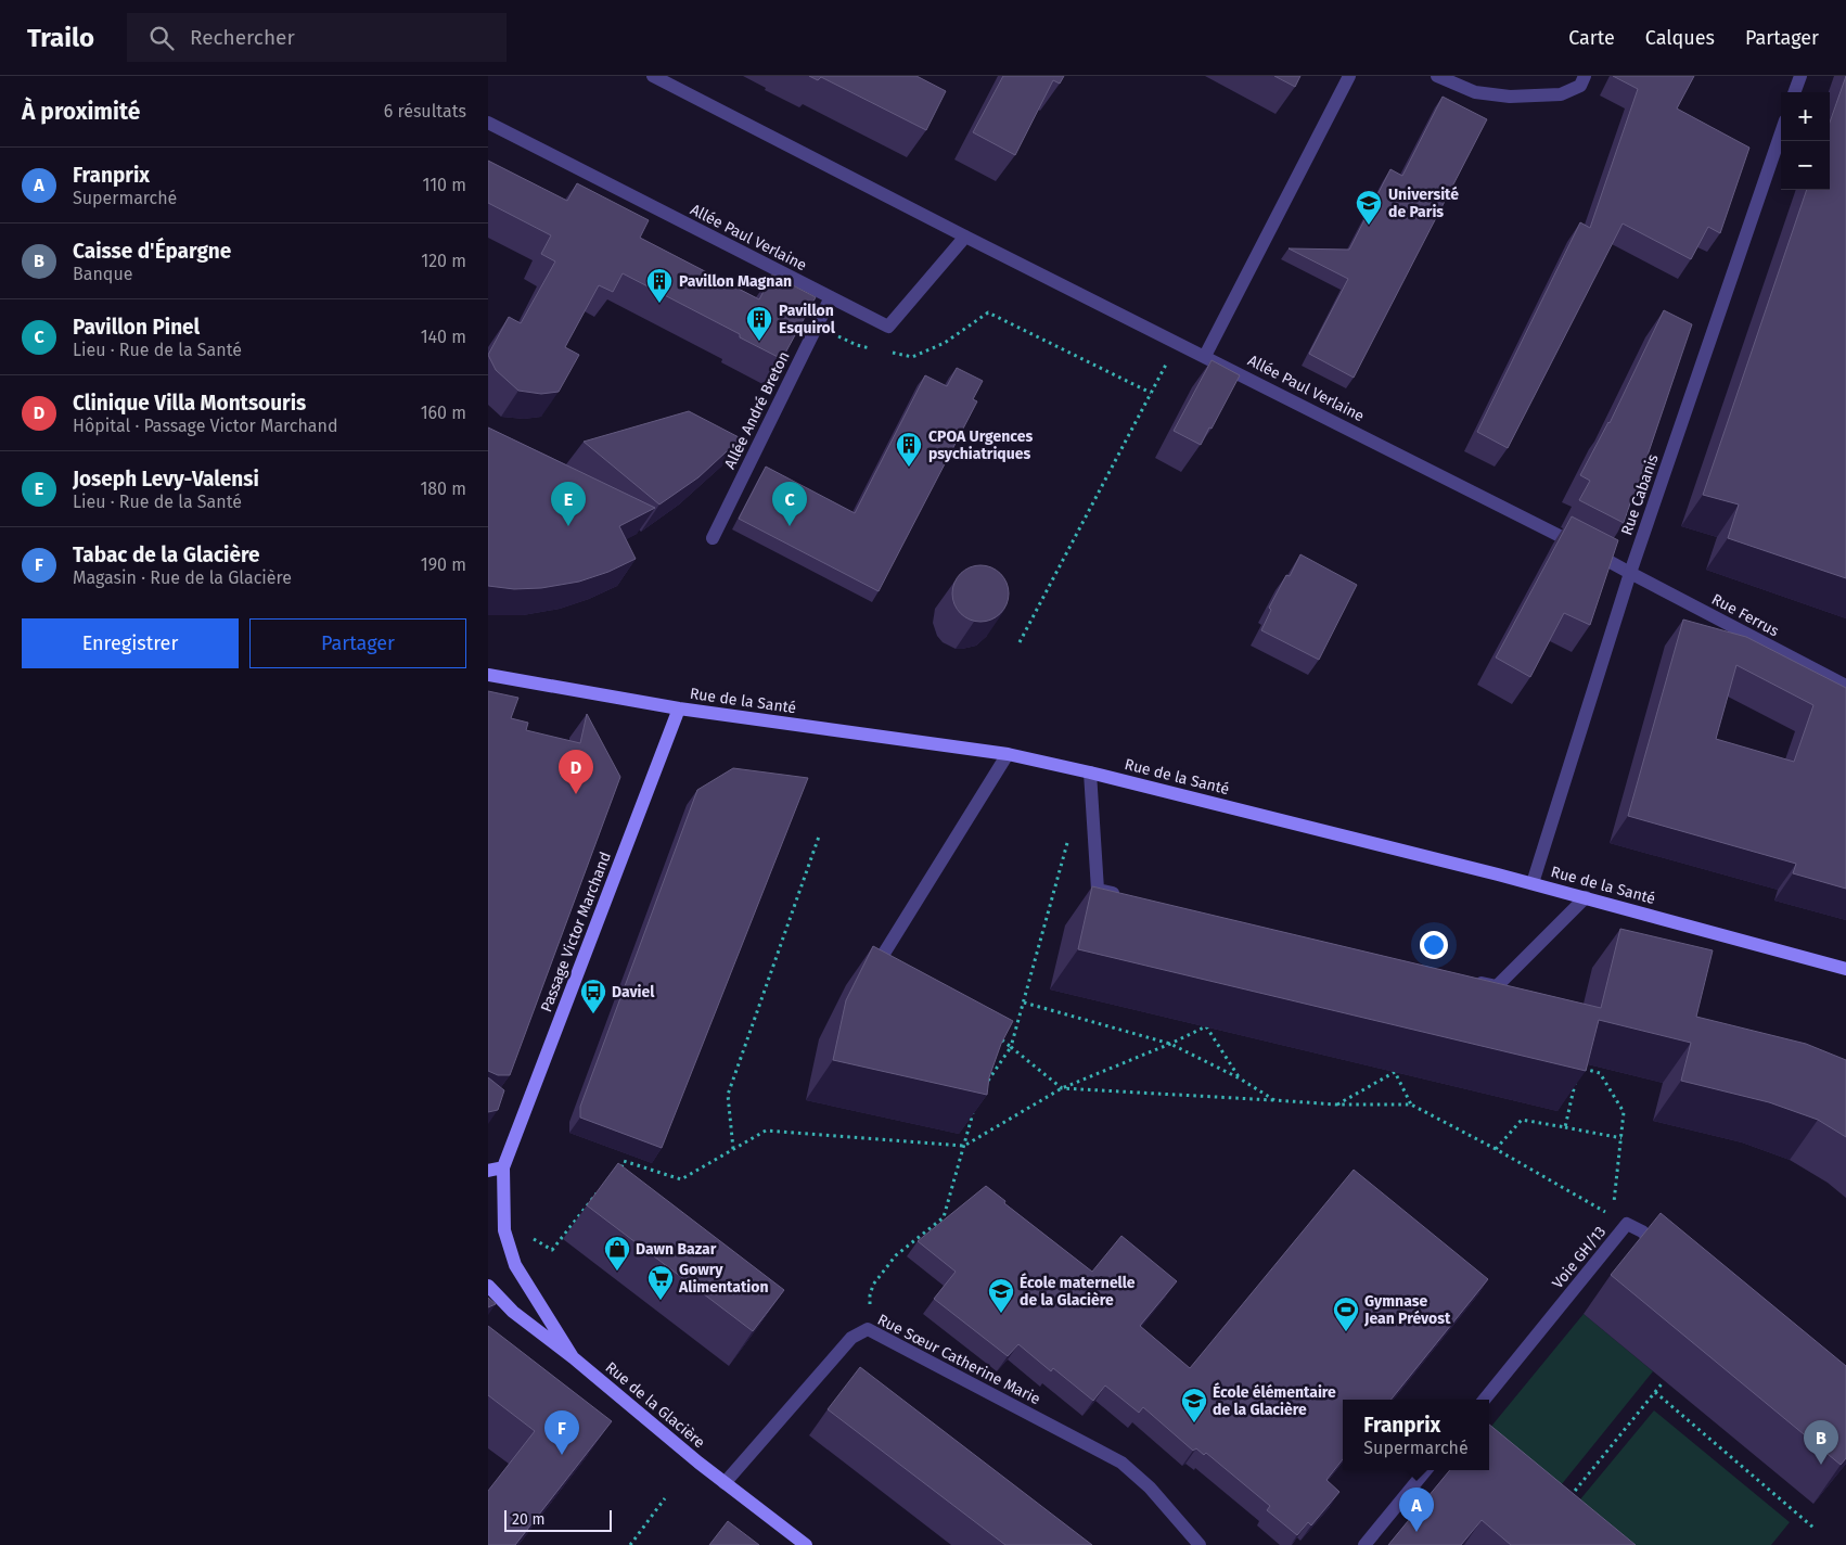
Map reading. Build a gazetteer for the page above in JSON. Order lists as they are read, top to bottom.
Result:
{
  "streets": {
    "street": [
      "Allée Paul Verlaine",
      "Allée André Breton",
      "Rue Cabanis",
      "Rue Ferrus",
      "Rue de la Santé",
      "Passage Victor Marchand",
      "Voie GH/13",
      "Rue Sœur Catherine Marie",
      "Rue de la Glacière"
    ]
  },
  "crossings": [
    ["Allée Paul Verlaine", "Allée André Breton"],
    ["Allée Paul Verlaine", "Rue Cabanis"],
    ["Allée Paul Verlaine", "Rue Ferrus"],
    ["Rue Cabanis", "Rue Ferrus"],
    ["Rue Cabanis", "Rue de la Santé"],
    ["Rue de la Santé", "Passage Victor Marchand"],
    ["Passage Victor Marchand", "Rue de la Glacière"],
    ["Rue Sœur Catherine Marie", "Rue de la Glacière"]
  ],
  "places": {
    "school or university": ["Université de Paris", "École maternelle de la Glacière", "École élémentaire de la Glacière"],
    "building": ["Pavillon Magnan", "Pavillon Esquirol", "CPOA Urgences psychiatriques"],
    "bus stop": ["Daviel"],
    "shop": ["Dawn Bazar"],
    "supermarket": ["Gowry Alimentation"],
    "sports": ["Gymnase Jean Prévost"]
  },
  "scale_bar": "20 m",
  "page": {
    "header": "Trailo",
    "search": "Rechercher",
    "nav": ["Carte", "Calques", "Partager"],
    "heading": ["À proximité", "6 résultats"],
    "map_buttons": ["+", "−"],
    "list": [
      {
        "mark": "A",
        "name": "Franprix",
        "note": "Supermarché",
        "value": "110 m"
      },
      {
        "mark": "B",
        "name": "Caisse d'Épargne",
        "note": "Banque",
        "value": "120 m"
      },
      {
        "mark": "C",
        "name": "Pavillon Pinel",
        "note": "Lieu · Rue de la Santé",
        "value": "140 m"
      },
      {
        "mark": "D",
        "name": "Clinique Villa Montsouris",
        "note": "Hôpital · Passage Victor Marchand",
        "value": "160 m"
      },
      {
        "mark": "E",
        "name": "Joseph Levy-Valensi",
        "note": "Lieu · Rue de la Santé",
        "value": "180 m"
      },
      {
        "mark": "F",
        "name": "Tabac de la Glacière",
        "note": "Magasin · Rue de la Glacière",
        "value": "190 m"
      }
    ],
    "pins": [
      "C",
      "E",
      "D",
      "F",
      "B",
      "A"
    ],
    "buttons": ["Enregistrer", "Partager"],
    "popup": ["Franprix", "Supermarché"],
    "scale": "20 m"
  }
}
